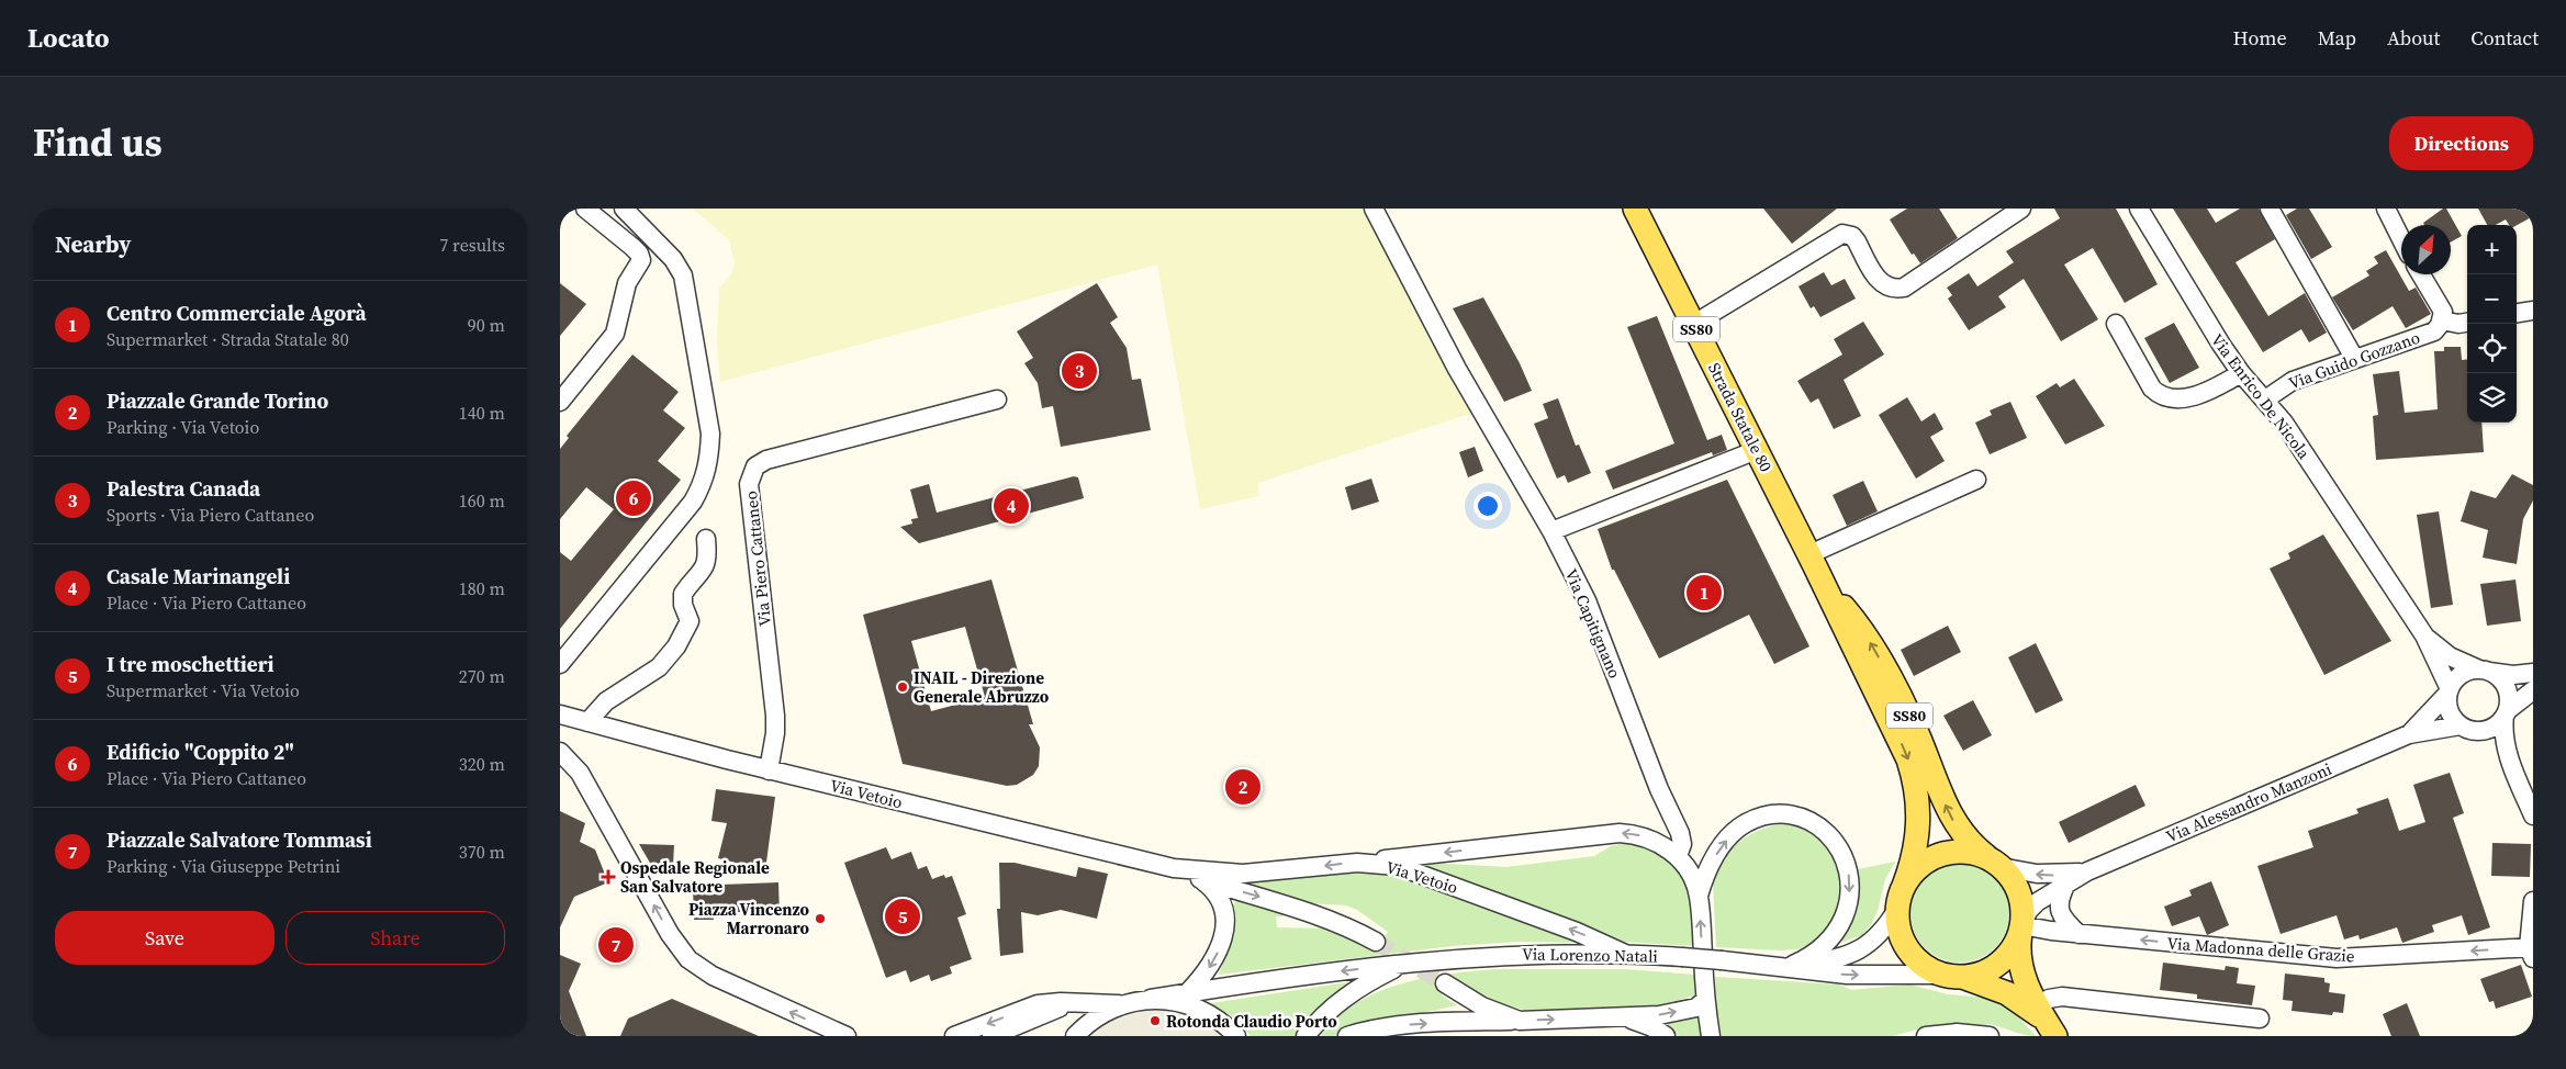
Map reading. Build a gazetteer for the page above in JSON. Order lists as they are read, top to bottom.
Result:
{
  "streets": {
    "main road": ["SS80", "Strada Statale 80"],
    "street": [
      "Via Guido Gozzano",
      "Via Enrico De Nicola",
      "Via Piero Cattaneo",
      "Via Capitignano",
      "Via Vetoio",
      "Via Alessandro Manzoni",
      "Via Madonna delle Grazie",
      "Via Lorenzo Natali"
    ]
  },
  "crossings": [
    ["SS80", "Strada Statale 80"],
    ["SS80", "Via Alessandro Manzoni"],
    ["SS80", "Via Madonna delle Grazie"],
    ["SS80", "Via Lorenzo Natali"],
    ["Via Guido Gozzano", "Via Enrico De Nicola"],
    ["Via Enrico De Nicola", "Via Alessandro Manzoni"],
    ["Strada Statale 80", "Via Alessandro Manzoni"],
    ["Strada Statale 80", "Via Madonna delle Grazie"],
    ["Strada Statale 80", "Via Lorenzo Natali"],
    ["Via Piero Cattaneo", "Via Vetoio"],
    ["Via Vetoio", "Via Lorenzo Natali"],
    ["Via Alessandro Manzoni", "Via Madonna delle Grazie"],
    ["Via Alessandro Manzoni", "Via Lorenzo Natali"],
    ["Via Madonna delle Grazie", "Via Lorenzo Natali"]
  ],
  "places": {
    "other": ["INAIL - Direzione Generale Abruzzo", "Piazza Vincenzo Marronaro", "Rotonda Claudio Porto"],
    "health": ["Ospedale Regionale San Salvatore"]
  },
  "north": "top right",
  "page": {
    "header": "Locato",
    "nav": [
      "Home",
      "Map",
      "About",
      "Contact"
    ],
    "title": "Find us",
    "buttons": [
      "Directions",
      ["Save", "Share"]
    ],
    "heading": ["Nearby", "7 results"],
    "map_buttons": ["+", "−"],
    "list": [
      {
        "mark": "1",
        "name": "Centro Commerciale Agorà",
        "note": "Supermarket · Strada Statale 80",
        "value": "90 m"
      },
      {
        "mark": "2",
        "name": "Piazzale Grande Torino",
        "note": "Parking · Via Vetoio",
        "value": "140 m"
      },
      {
        "mark": "3",
        "name": "Palestra Canada",
        "note": "Sports · Via Piero Cattaneo",
        "value": "160 m"
      },
      {
        "mark": "4",
        "name": "Casale Marinangeli",
        "note": "Place · Via Piero Cattaneo",
        "value": "180 m"
      },
      {
        "mark": "5",
        "name": "I tre moschettieri",
        "note": "Supermarket · Via Vetoio",
        "value": "270 m"
      },
      {
        "mark": "6",
        "name": "Edificio \"Coppito 2\"",
        "note": "Place · Via Piero Cattaneo",
        "value": "320 m"
      },
      {
        "mark": "7",
        "name": "Piazzale Salvatore Tommasi",
        "note": "Parking · Via Giuseppe Petrini",
        "value": "370 m"
      }
    ],
    "pins": [
      "3",
      "6",
      "4",
      "1",
      "2",
      "5",
      "7"
    ]
  }
}
